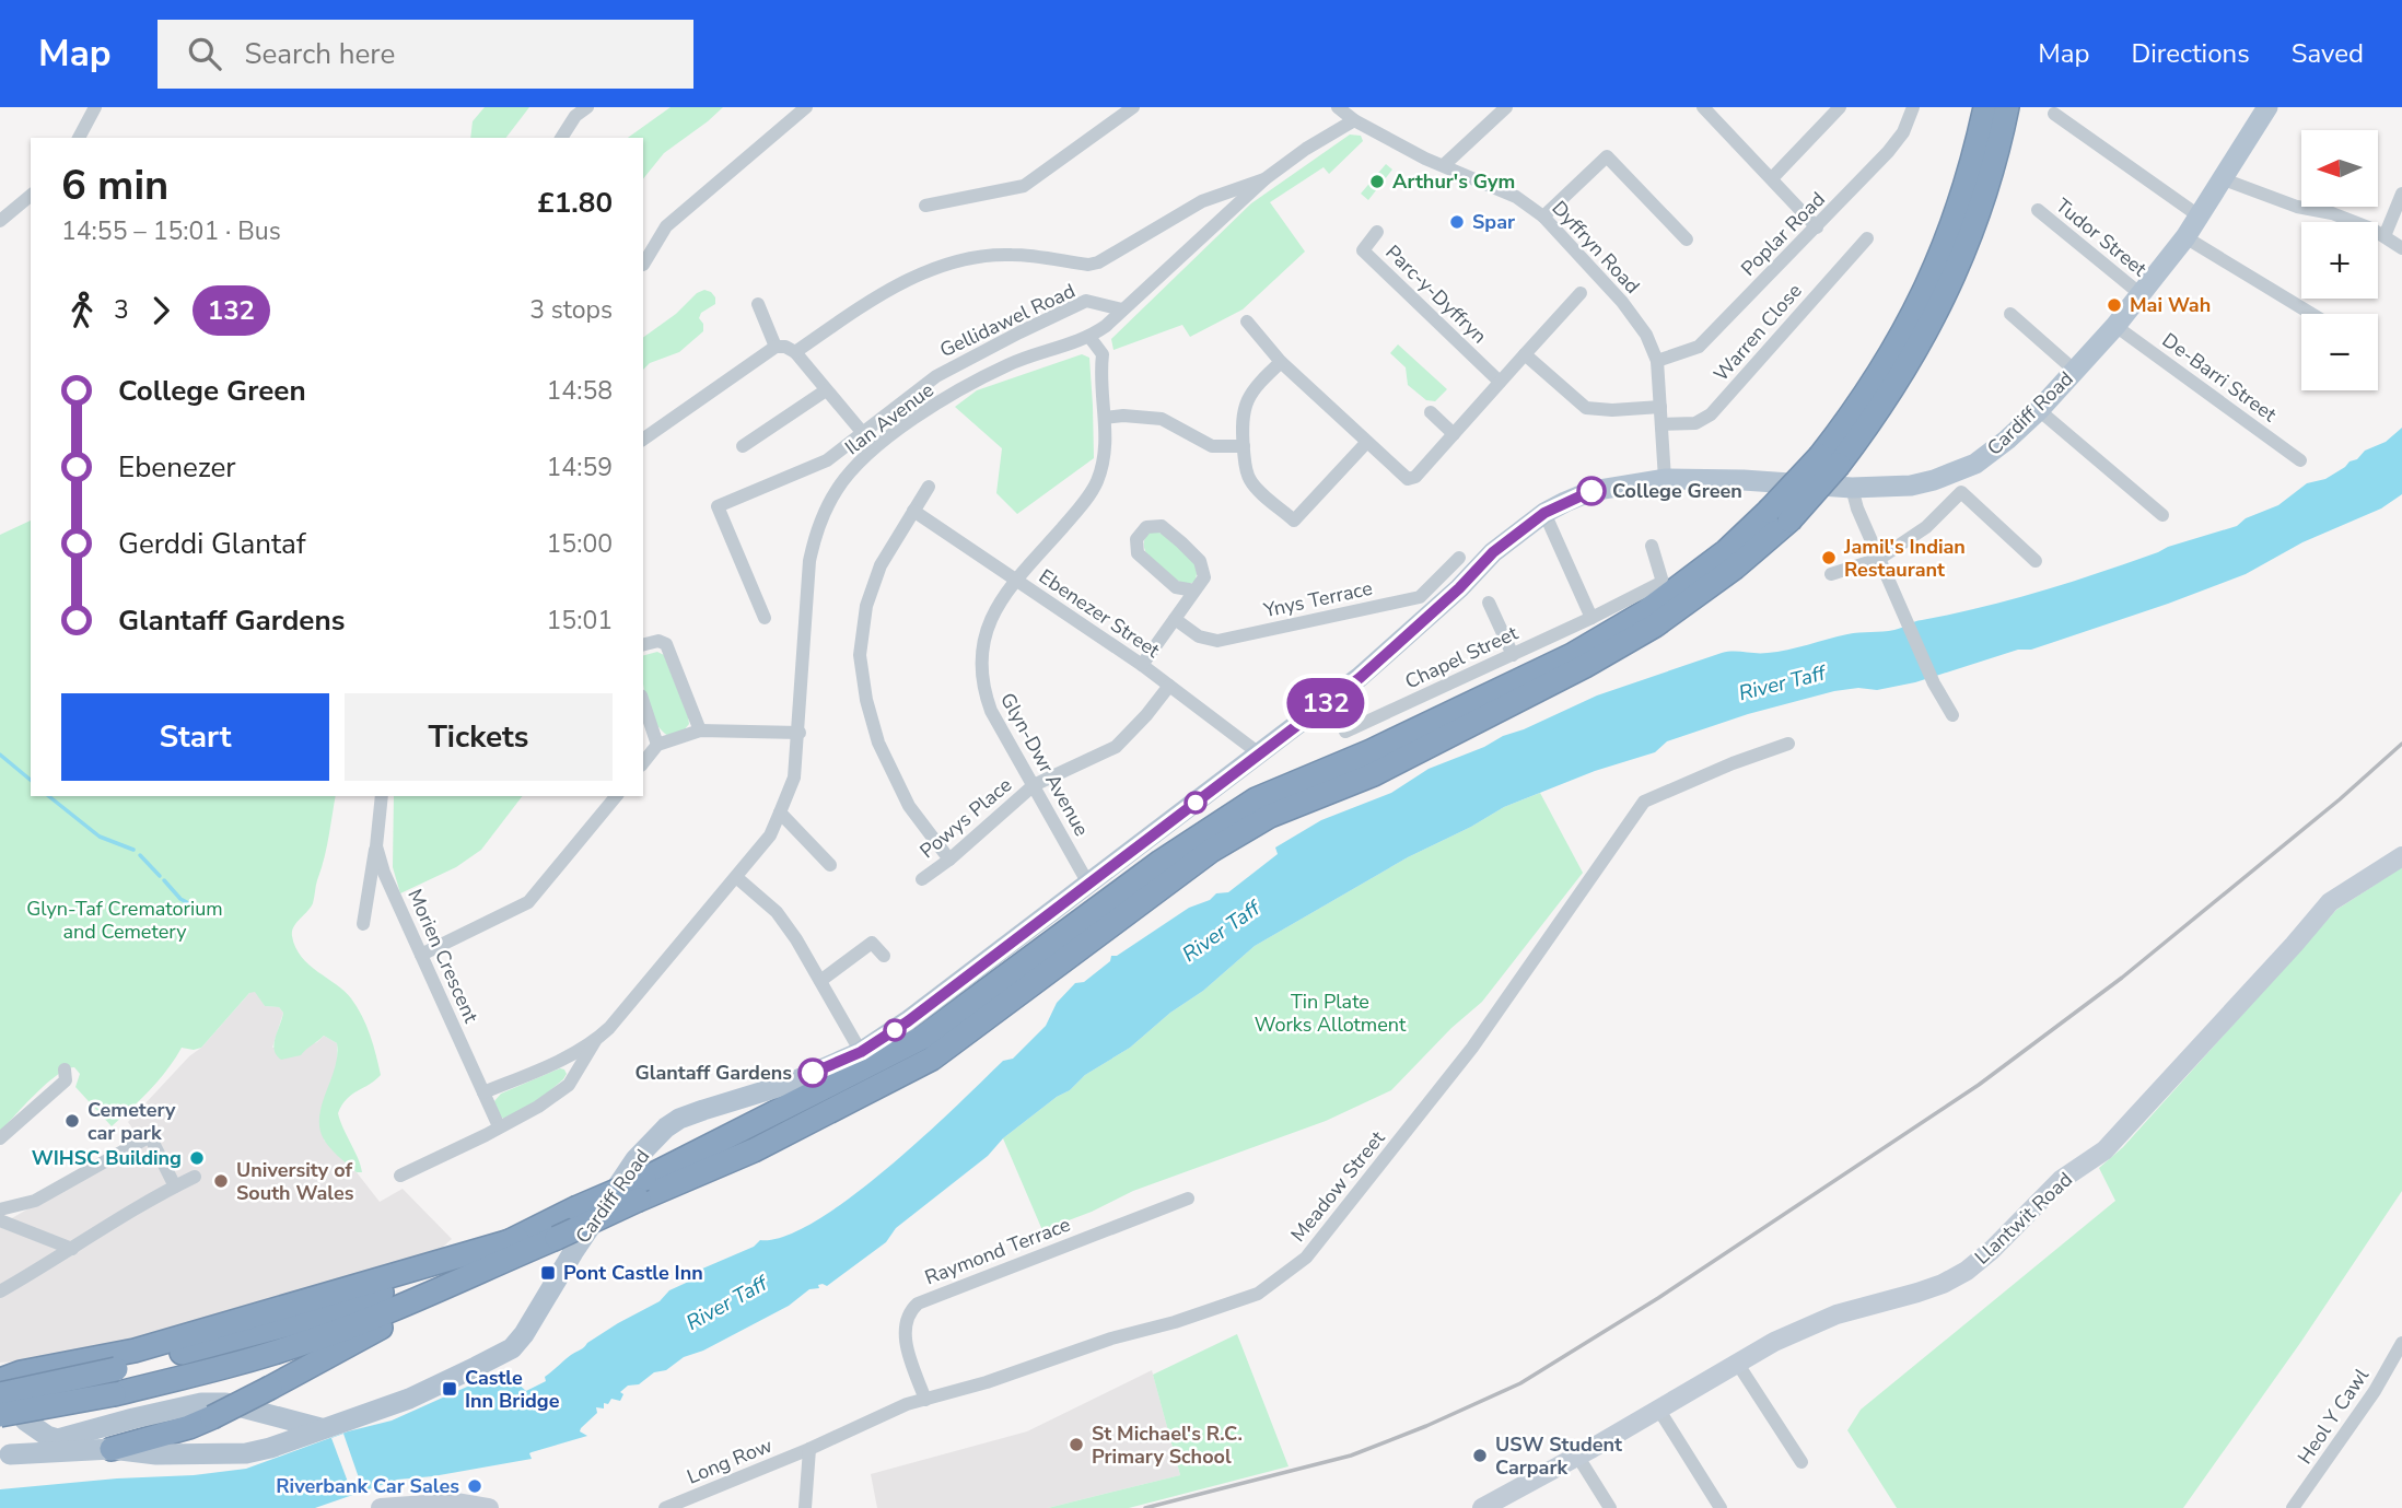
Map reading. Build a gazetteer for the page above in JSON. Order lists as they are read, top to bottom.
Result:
{
  "streets": {
    "main road": ["Cardiff Road", "Llantwit Road"],
    "street": [
      "Poplar Road",
      "Tudor Street",
      "Dyffryn Road",
      "Parc-y-Dyffryn",
      "Gellidawel Road",
      "Warren Close",
      "De-Barri Street",
      "Ilan Avenue",
      "Ynys Terrace",
      "Ebenezer Street",
      "Chapel Street",
      "Glyn-Dwr Avenue",
      "Powys Place",
      "Morien Crescent",
      "Meadow Street",
      "Raymond Terrace",
      "Heol Y Cawl",
      "Long Row"
    ]
  },
  "crossings": [
    ["Poplar Road", "Dyffryn Road"],
    ["Tudor Street", "Cardiff Road"],
    ["Dyffryn Road", "Warren Close"],
    ["Dyffryn Road", "Cardiff Road"],
    ["Gellidawel Road", "Ilan Avenue"],
    ["De-Barri Street", "Cardiff Road"],
    ["Cardiff Road", "Ebenezer Street"],
    ["Cardiff Road", "Glyn-Dwr Avenue"],
    ["Ilan Avenue", "Glyn-Dwr Avenue"],
    ["Ebenezer Street", "Glyn-Dwr Avenue"],
    ["Ebenezer Street", "Powys Place"],
    ["Glyn-Dwr Avenue", "Powys Place"],
    ["Meadow Street", "Raymond Terrace"],
    ["Meadow Street", "Long Row"]
  ],
  "water": ["River Taff"],
  "parks": ["Glyn-Taf Crematorium and Cemetery", "Tin Plate Works Allotment"],
  "places": {
    "other": [
      "Arthur's Gym",
      "Spar",
      "Mai Wah",
      "College Green",
      "Jamil's Indian Restaurant",
      "Glantaff Gardens",
      "Cemetery car park",
      "WIHSC Building",
      "University of South Wales",
      "St Michael's R.C. Primary School",
      "USW Student Carpark",
      "Riverbank Car Sales"
    ],
    "transit": ["Pont Castle Inn", "Castle Inn Bridge"]
  },
  "lines": ["bus line 132"],
  "north": "left",
  "page": {
    "header": "Map",
    "search": "Search here",
    "nav": ["Map", "Directions", "Saved"],
    "on_map": "132",
    "map_buttons": ["+", "−"],
    "heading": ["6 min", "14:55 – 15:01 · Bus", "£1.80"],
    "legs": ["3", "132", "3 stops"],
    "list": [
      {
        "name": "College Green",
        "value": "14:58"
      },
      {
        "name": "Ebenezer",
        "value": "14:59"
      },
      {
        "name": "Gerddi Glantaf",
        "value": "15:00"
      },
      {
        "name": "Glantaff Gardens",
        "value": "15:01"
      }
    ],
    "buttons": ["Start", "Tickets"]
  }
}
